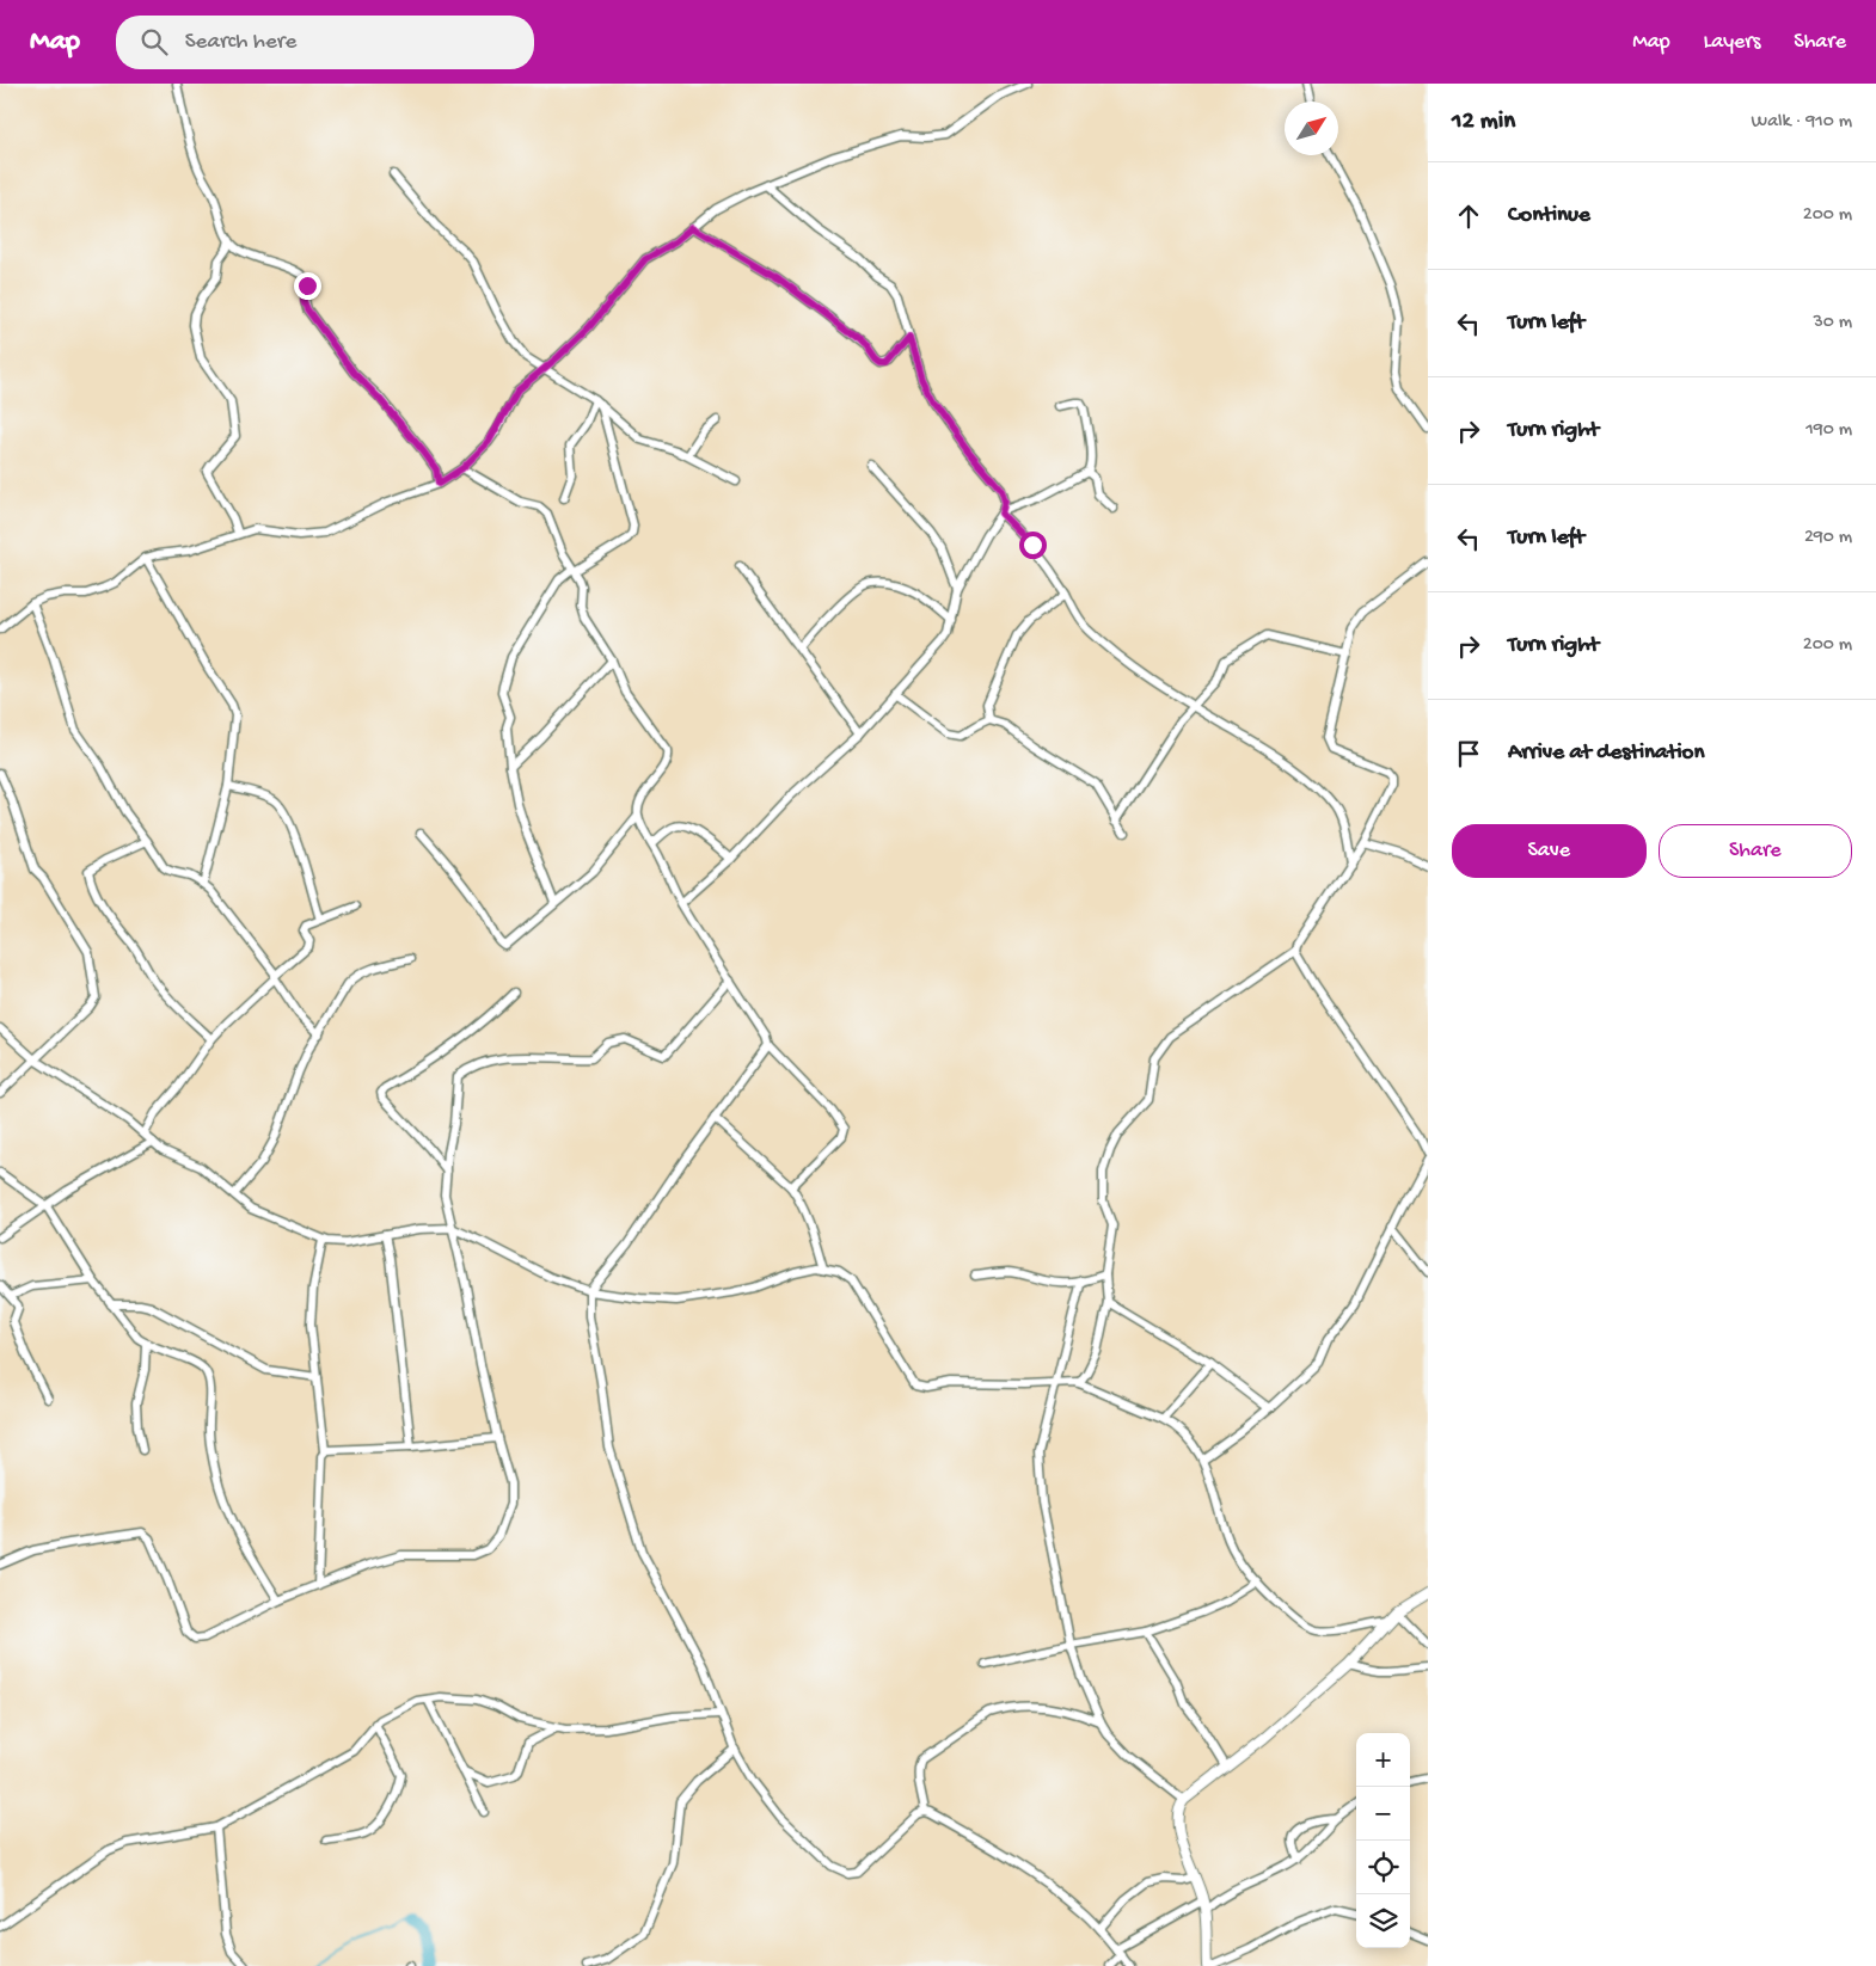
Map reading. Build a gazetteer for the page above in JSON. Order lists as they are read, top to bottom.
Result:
{
  "north": "top right",
  "page": {
    "header": "Map",
    "search": "Search here",
    "nav": ["Map", "Layers", "Share"],
    "heading": ["12 min", "Walk · 910 m"],
    "list": [
      ["Continue", "200 m"],
      ["Turn left", "30 m"],
      ["Turn right", "190 m"],
      ["Turn left", "290 m"],
      ["Turn right", "200 m"],
      "Arrive at destination"
    ],
    "buttons": ["Save", "Share"],
    "map_buttons": ["+", "−"]
  }
}
